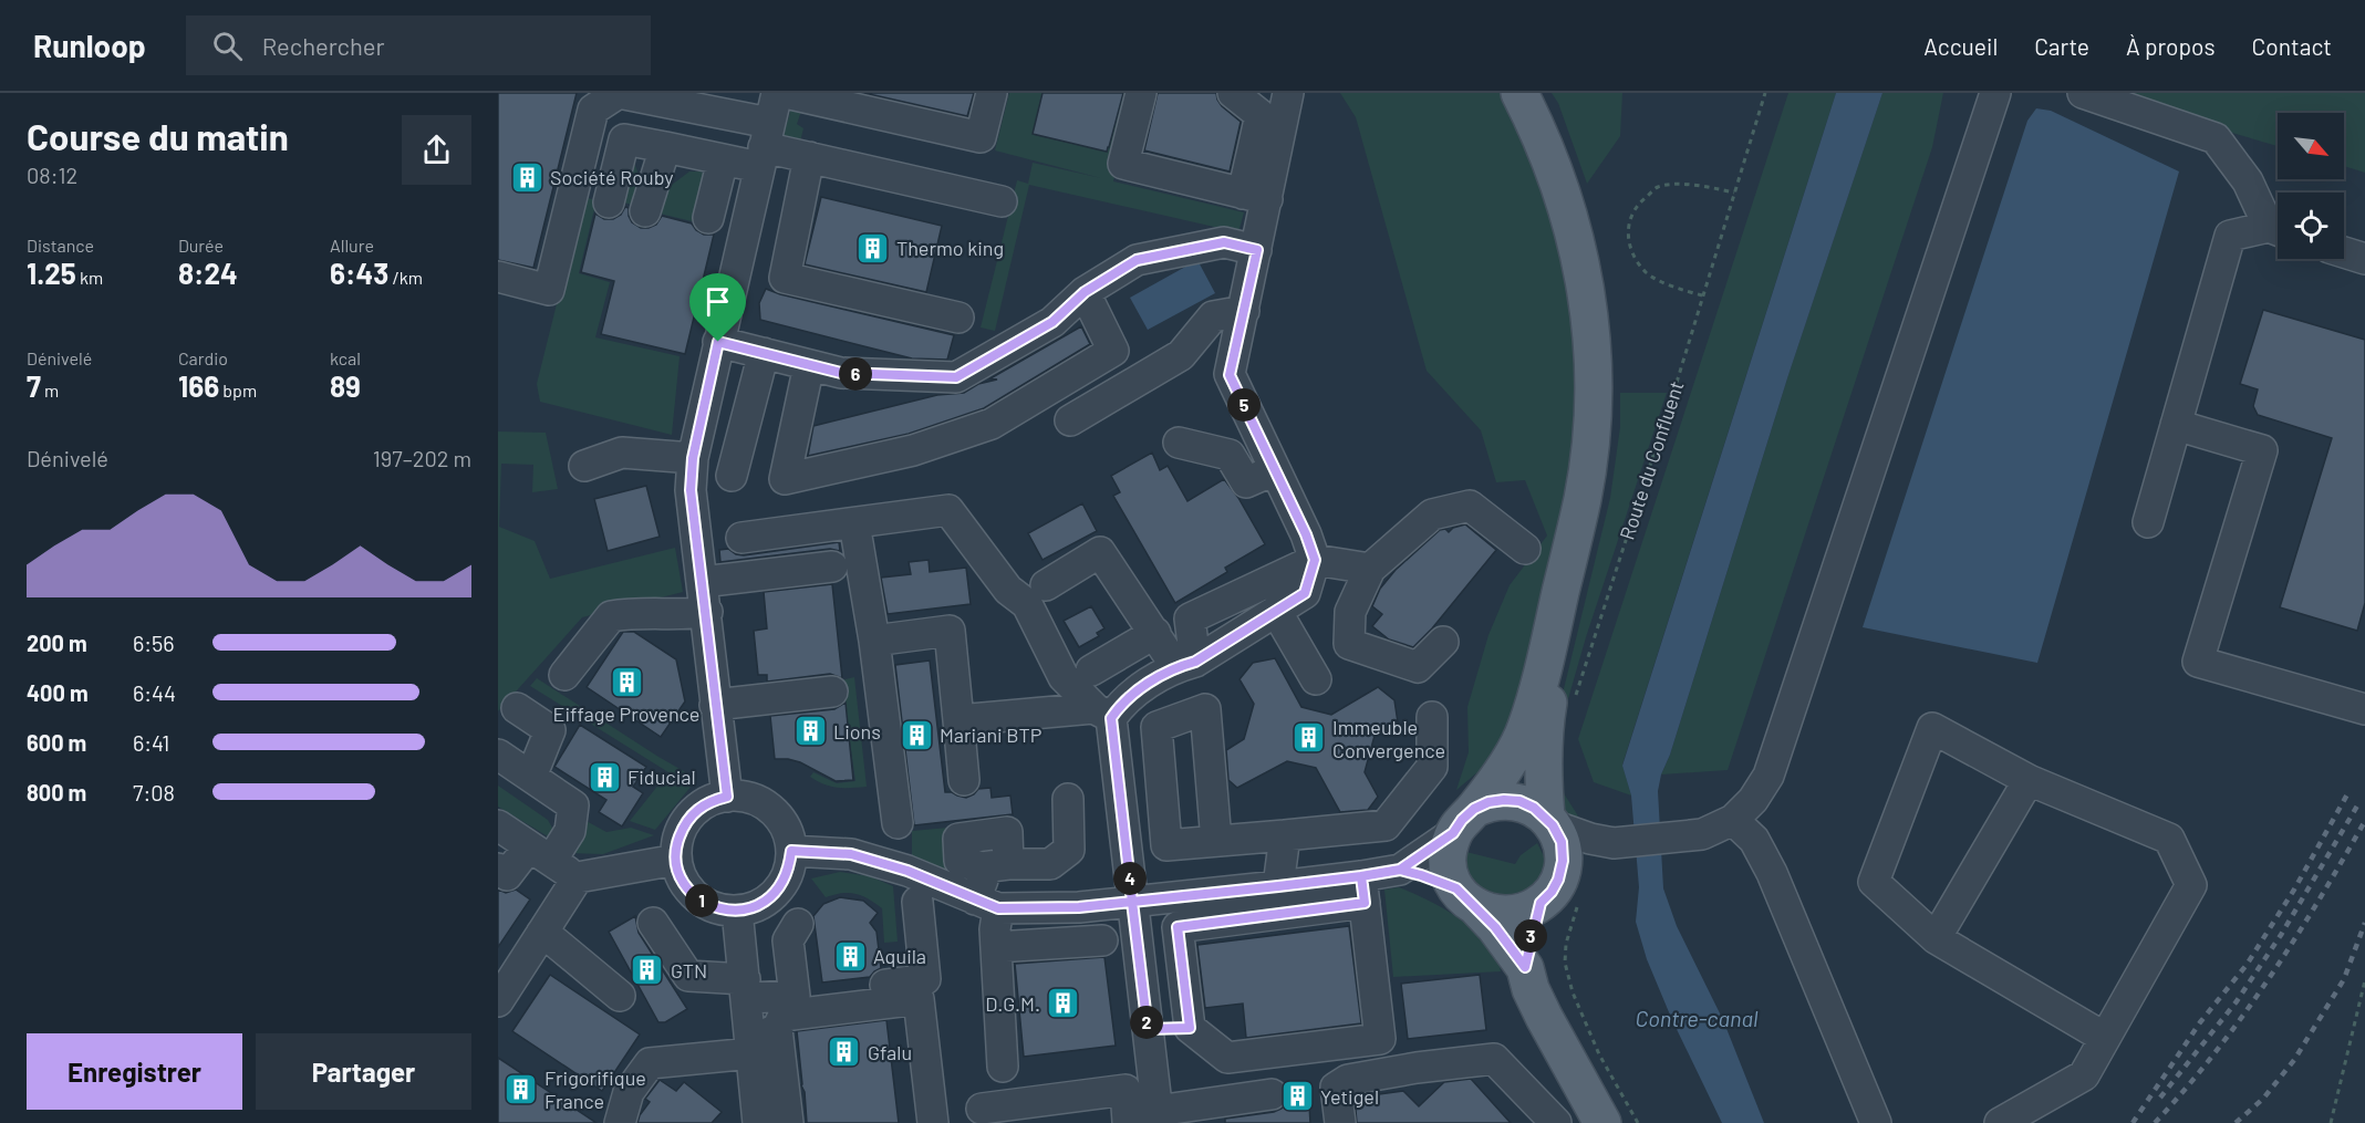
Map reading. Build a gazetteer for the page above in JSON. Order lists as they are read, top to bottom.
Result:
{
  "streets": {
    "path": ["Route du Confluent"]
  },
  "water": ["Contre-canal"],
  "places": {
    "building": [
      "Société Rouby",
      "Thermo king",
      "Eiffage Provence",
      "Lions",
      "Mariani BTP",
      "Immeuble Convergence",
      "Fiducial",
      "Aquila",
      "GTN",
      "D.G.M.",
      "Gfalu",
      "Frigorifique France",
      "Yetigel"
    ]
  },
  "north": "bottom right",
  "page": {
    "header": "Runloop",
    "search": "Rechercher",
    "nav": [
      "Accueil",
      "Carte",
      "À propos",
      "Contact"
    ],
    "heading": ["Course du matin", "08:12"],
    "stats": [
      ["Distance", "1.25 km"],
      ["Durée", "8:24"],
      ["Allure", "6:43 /km"],
      ["Dénivelé", "7 m"],
      ["Cardio", "166 bpm"],
      ["kcal", "89"]
    ],
    "pins": [
      "6",
      "5",
      "4",
      "1",
      "3",
      "2"
    ],
    "chart": ["Dénivelé", "197–202 m"],
    "list": [
      {
        "name": "200 m",
        "note": "6:56"
      },
      {
        "name": "400 m",
        "note": "6:44"
      },
      {
        "name": "600 m",
        "note": "6:41"
      },
      {
        "name": "800 m",
        "note": "7:08"
      }
    ],
    "buttons": ["Enregistrer", "Partager"]
  }
}
